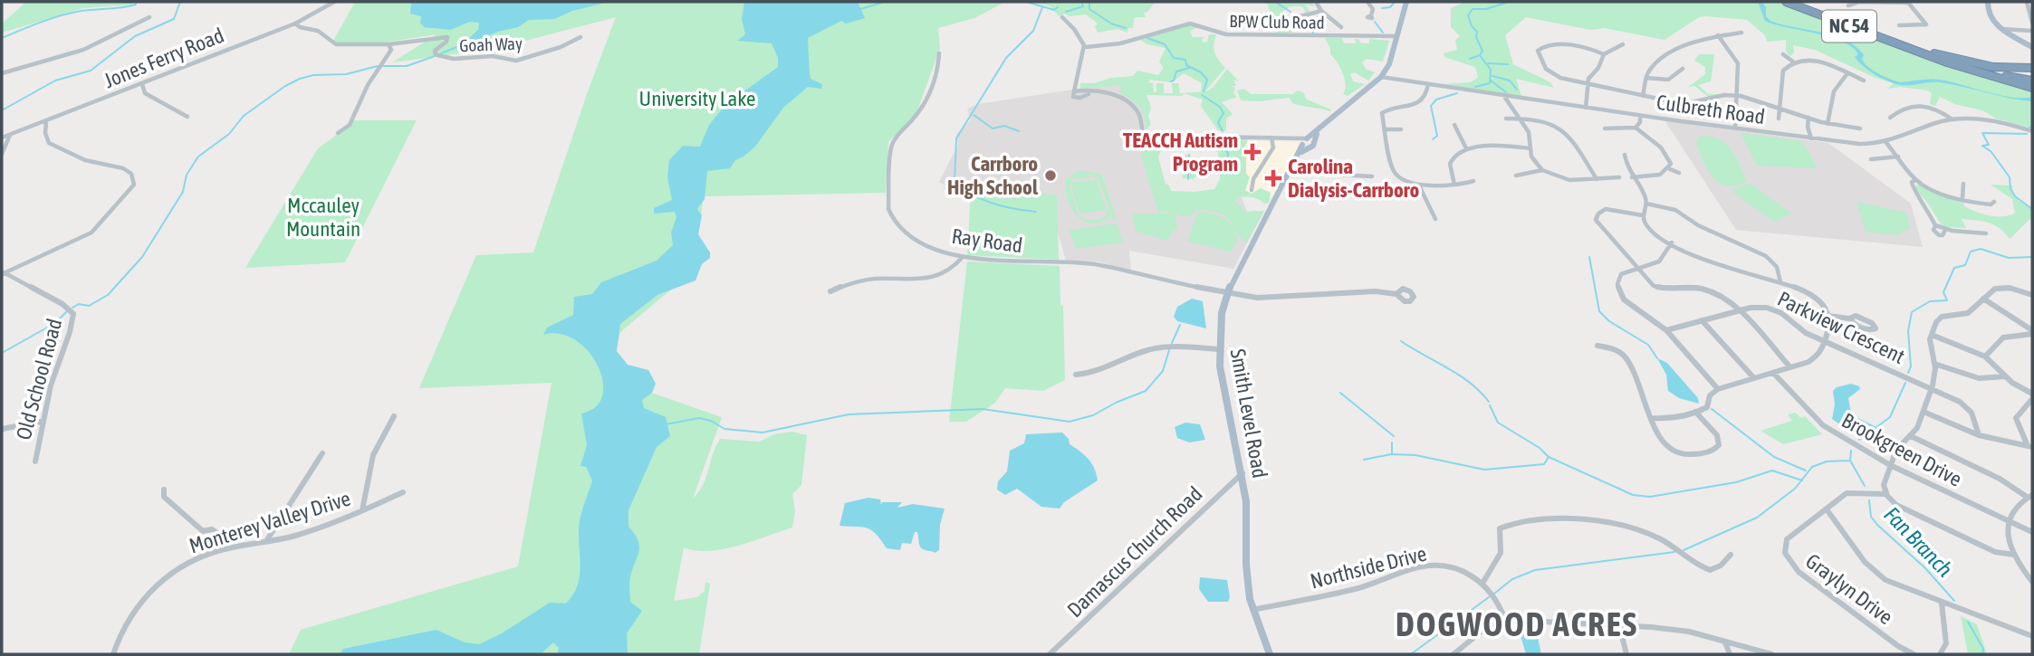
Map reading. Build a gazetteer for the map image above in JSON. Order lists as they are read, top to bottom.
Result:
{
  "streets": {
    "highway": ["NC 54"],
    "main road": ["Smith Level Road"],
    "street": [
      "BPW Club Road",
      "Goah Way",
      "Jones Ferry Road",
      "Culbreth Road",
      "Ray Road",
      "Parkview Crescent",
      "Old School Road",
      "Brookgreen Drive",
      "Monterey Valley Drive",
      "Damascus Church Road",
      "Northside Drive",
      "Graylyn Drive"
    ]
  },
  "crossings": [
    ["BPW Club Road", "Smith Level Road"],
    ["Culbreth Road", "Smith Level Road"],
    ["Ray Road", "Smith Level Road"],
    ["Smith Level Road", "Damascus Church Road"],
    ["Smith Level Road", "Northside Drive"]
  ],
  "districts": ["DOGWOOD ACRES"],
  "water": ["Fan Branch"],
  "parks": ["University Lake", "Mccauley Mountain"],
  "places": {
    "health": ["TEACCH Autism Program", "Carolina Dialysis-Carrboro"],
    "other": ["Carrboro High School"]
  }
}
